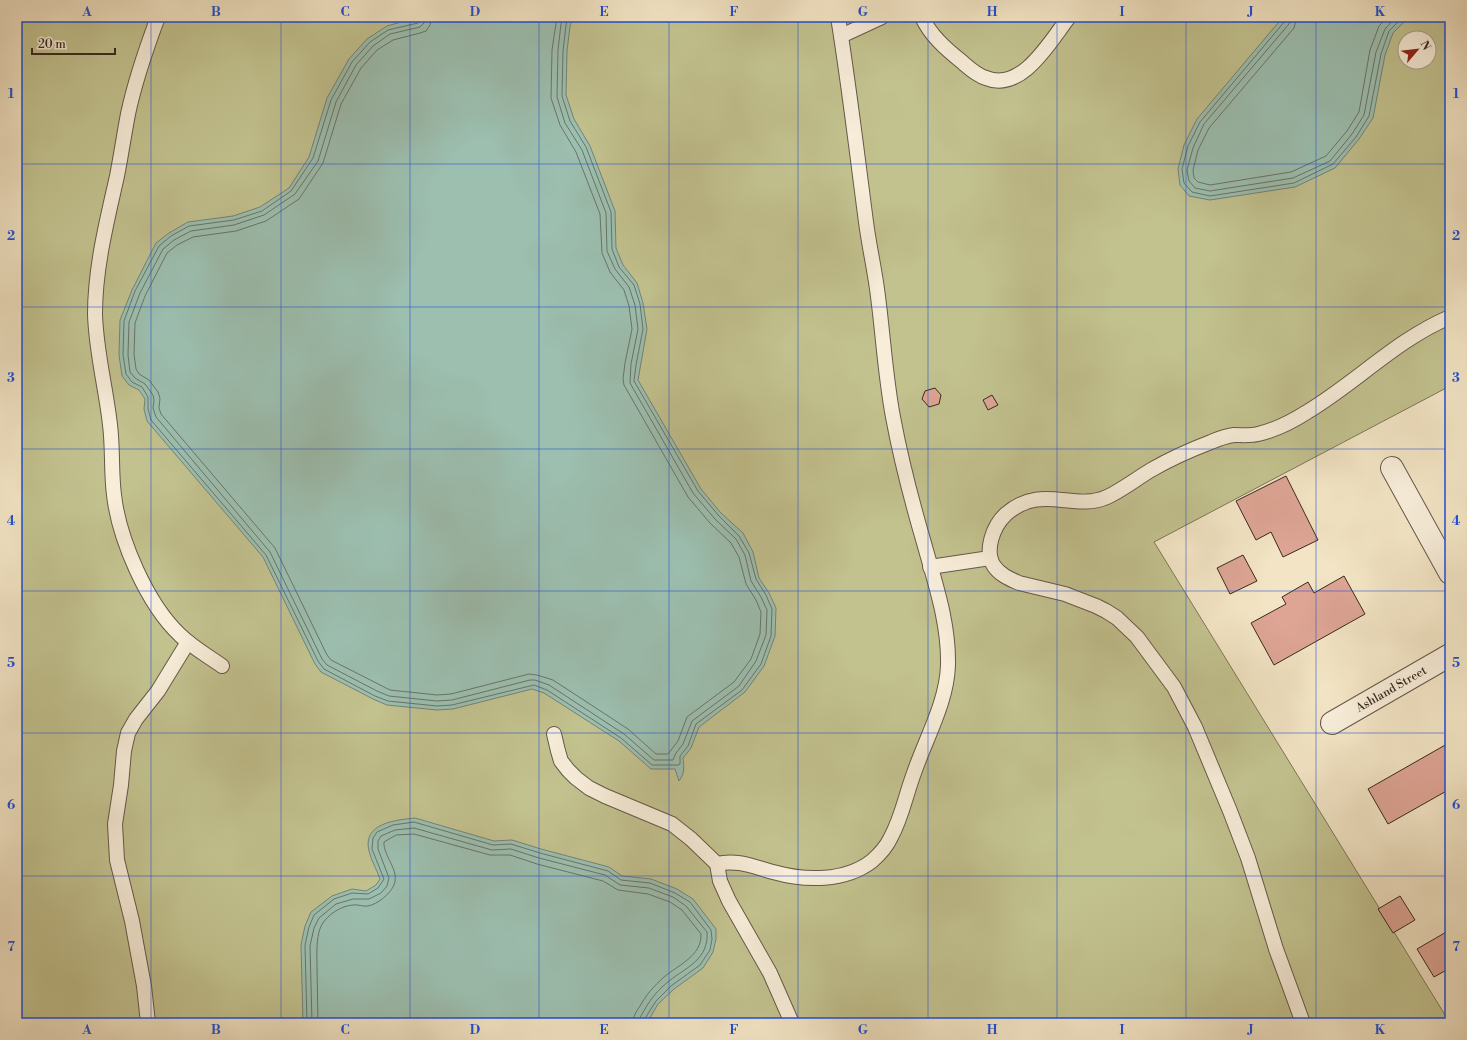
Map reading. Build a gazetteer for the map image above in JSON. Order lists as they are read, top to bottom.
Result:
{
  "streets": {
    "street": ["Ashland Street"]
  },
  "scale_bar": "20 m",
  "north": "top right",
  "grid": {
    "columns": [
      "A",
      "B",
      "C",
      "D",
      "E",
      "F",
      "G",
      "H",
      "I",
      "J",
      "K"
    ],
    "rows": [
      "1",
      "2",
      "3",
      "4",
      "5",
      "6",
      "7"
    ]
  }
}
